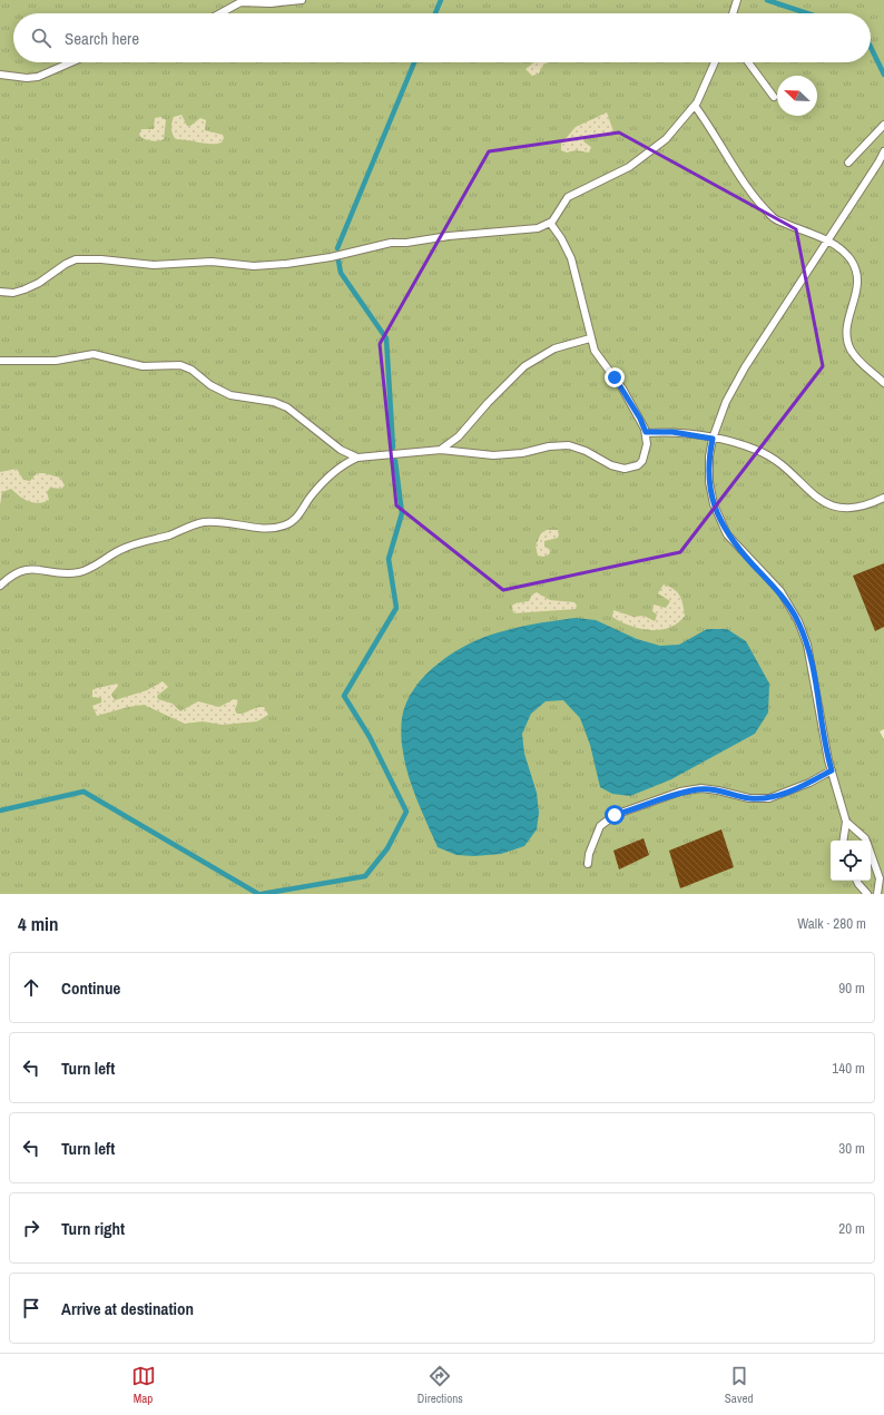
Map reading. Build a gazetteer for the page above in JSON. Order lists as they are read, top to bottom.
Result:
{
  "north": "top left",
  "page": {
    "search": "Search here",
    "heading": ["4 min", "Walk · 280 m"],
    "list": [
      ["Continue", "90 m"],
      ["Turn left", "140 m"],
      ["Turn left", "30 m"],
      ["Turn right", "20 m"],
      "Arrive at destination"
    ],
    "nav": ["Map", "Directions", "Saved"]
  }
}
